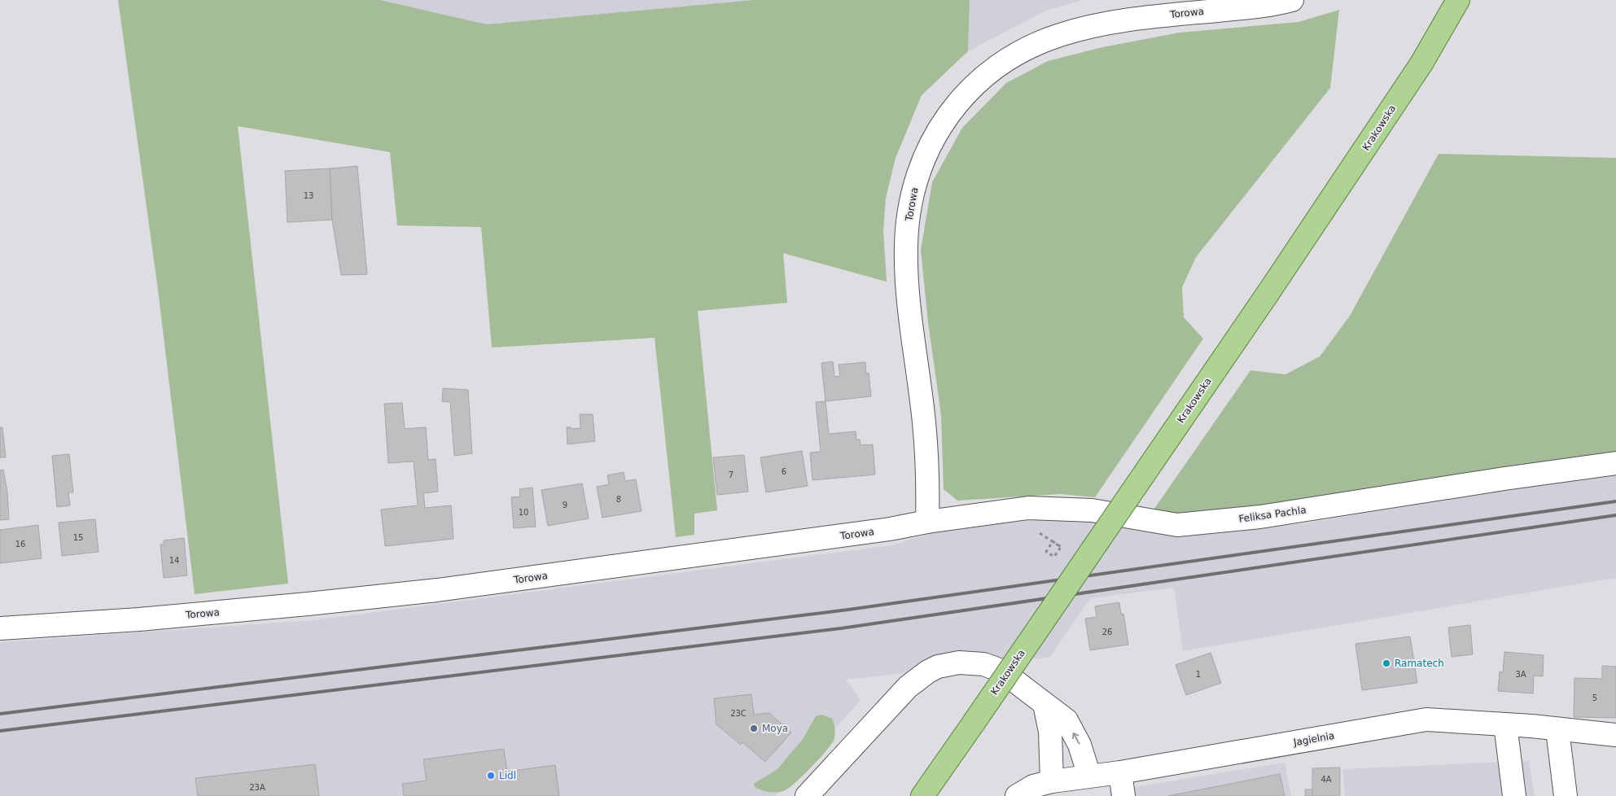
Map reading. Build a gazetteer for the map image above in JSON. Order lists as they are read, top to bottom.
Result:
{
  "streets": {
    "main road": ["Krakowska"],
    "street": ["Torowa", "Feliksa Pachla", "Jagielnia"]
  },
  "crossings": [
    ["Torowa", "Feliksa Pachla"]
  ],
  "places": ["Ramatech", "Moya", "Lidl"],
  "house_numbers": [
    "13",
    "6",
    "7",
    "8",
    "9",
    "10",
    "15",
    "16",
    "14",
    "26",
    "1",
    "3A",
    "5",
    "23C",
    "4A",
    "23A"
  ]
}
